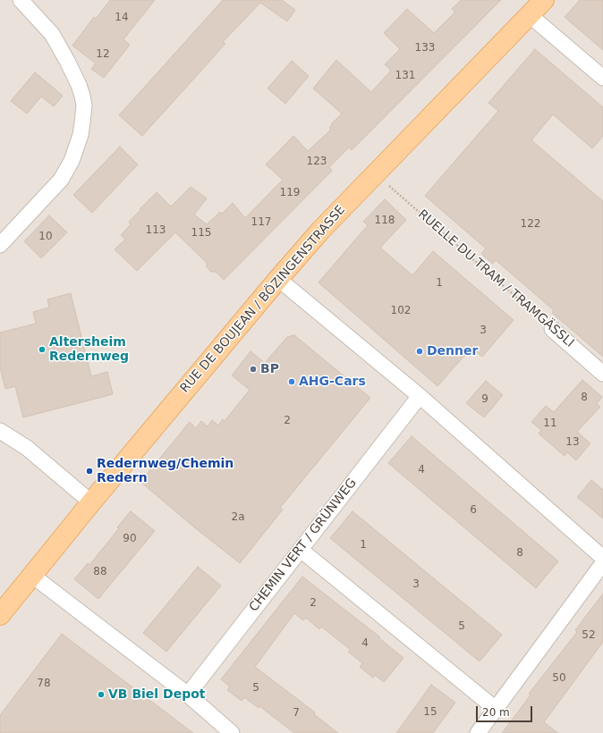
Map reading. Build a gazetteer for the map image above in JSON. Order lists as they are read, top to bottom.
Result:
{
  "streets": {
    "main road": ["RUE DE BOUJEAN / BÖZINGENSTRASSE"],
    "street": ["RUELLE DU TRAM / TRAMGÄSSLI", "CHEMIN VERT / GRÜNWEG"]
  },
  "places": [
    "Altersheim Redernweg",
    "Denner",
    "BP",
    "AHG-Cars",
    "Redernweg/Chemin Redern",
    "VB Biel Depot"
  ],
  "house_numbers": [
    "14",
    "133",
    "12",
    "131",
    "123",
    "119",
    "118",
    "117",
    "122",
    "113",
    "115",
    "10",
    "1",
    "102",
    "3",
    "8",
    "9",
    "2",
    "11",
    "13",
    "4",
    "6",
    "2a",
    "90",
    "1",
    "8",
    "88",
    "3",
    "2",
    "5",
    "52",
    "4",
    "50",
    "78",
    "5",
    "15",
    "7"
  ],
  "scale_bar": "20 m"
}
